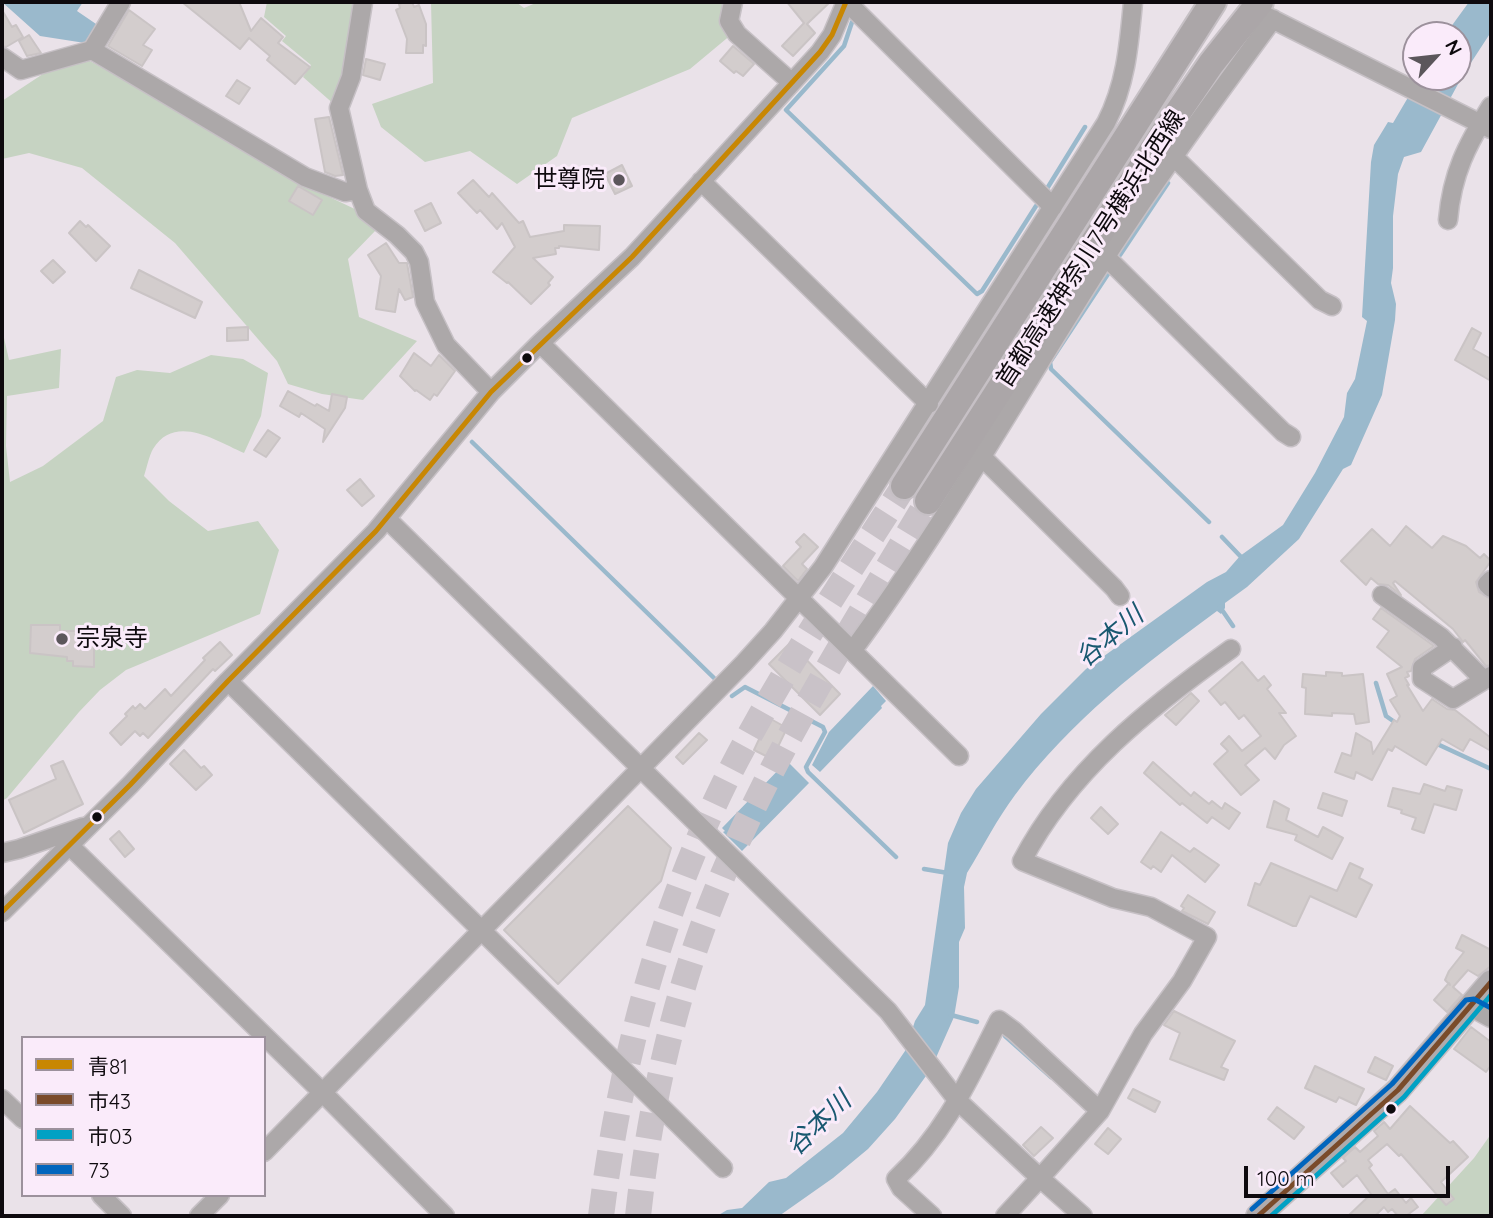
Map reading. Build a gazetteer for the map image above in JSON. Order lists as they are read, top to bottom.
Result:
{
  "streets": {
    "highway": ["首都高速神奈川7号横浜北西線"]
  },
  "water": ["谷本川"],
  "places": ["世尊院", "宗泉寺"],
  "lines": [
    "transit line 青81",
    "transit line 市43",
    "transit line 市03",
    "transit line 73"
  ],
  "legend": [
    "青81",
    "市43",
    "市03",
    "73"
  ],
  "scale_bar": "100 m",
  "north": "top right"
}
